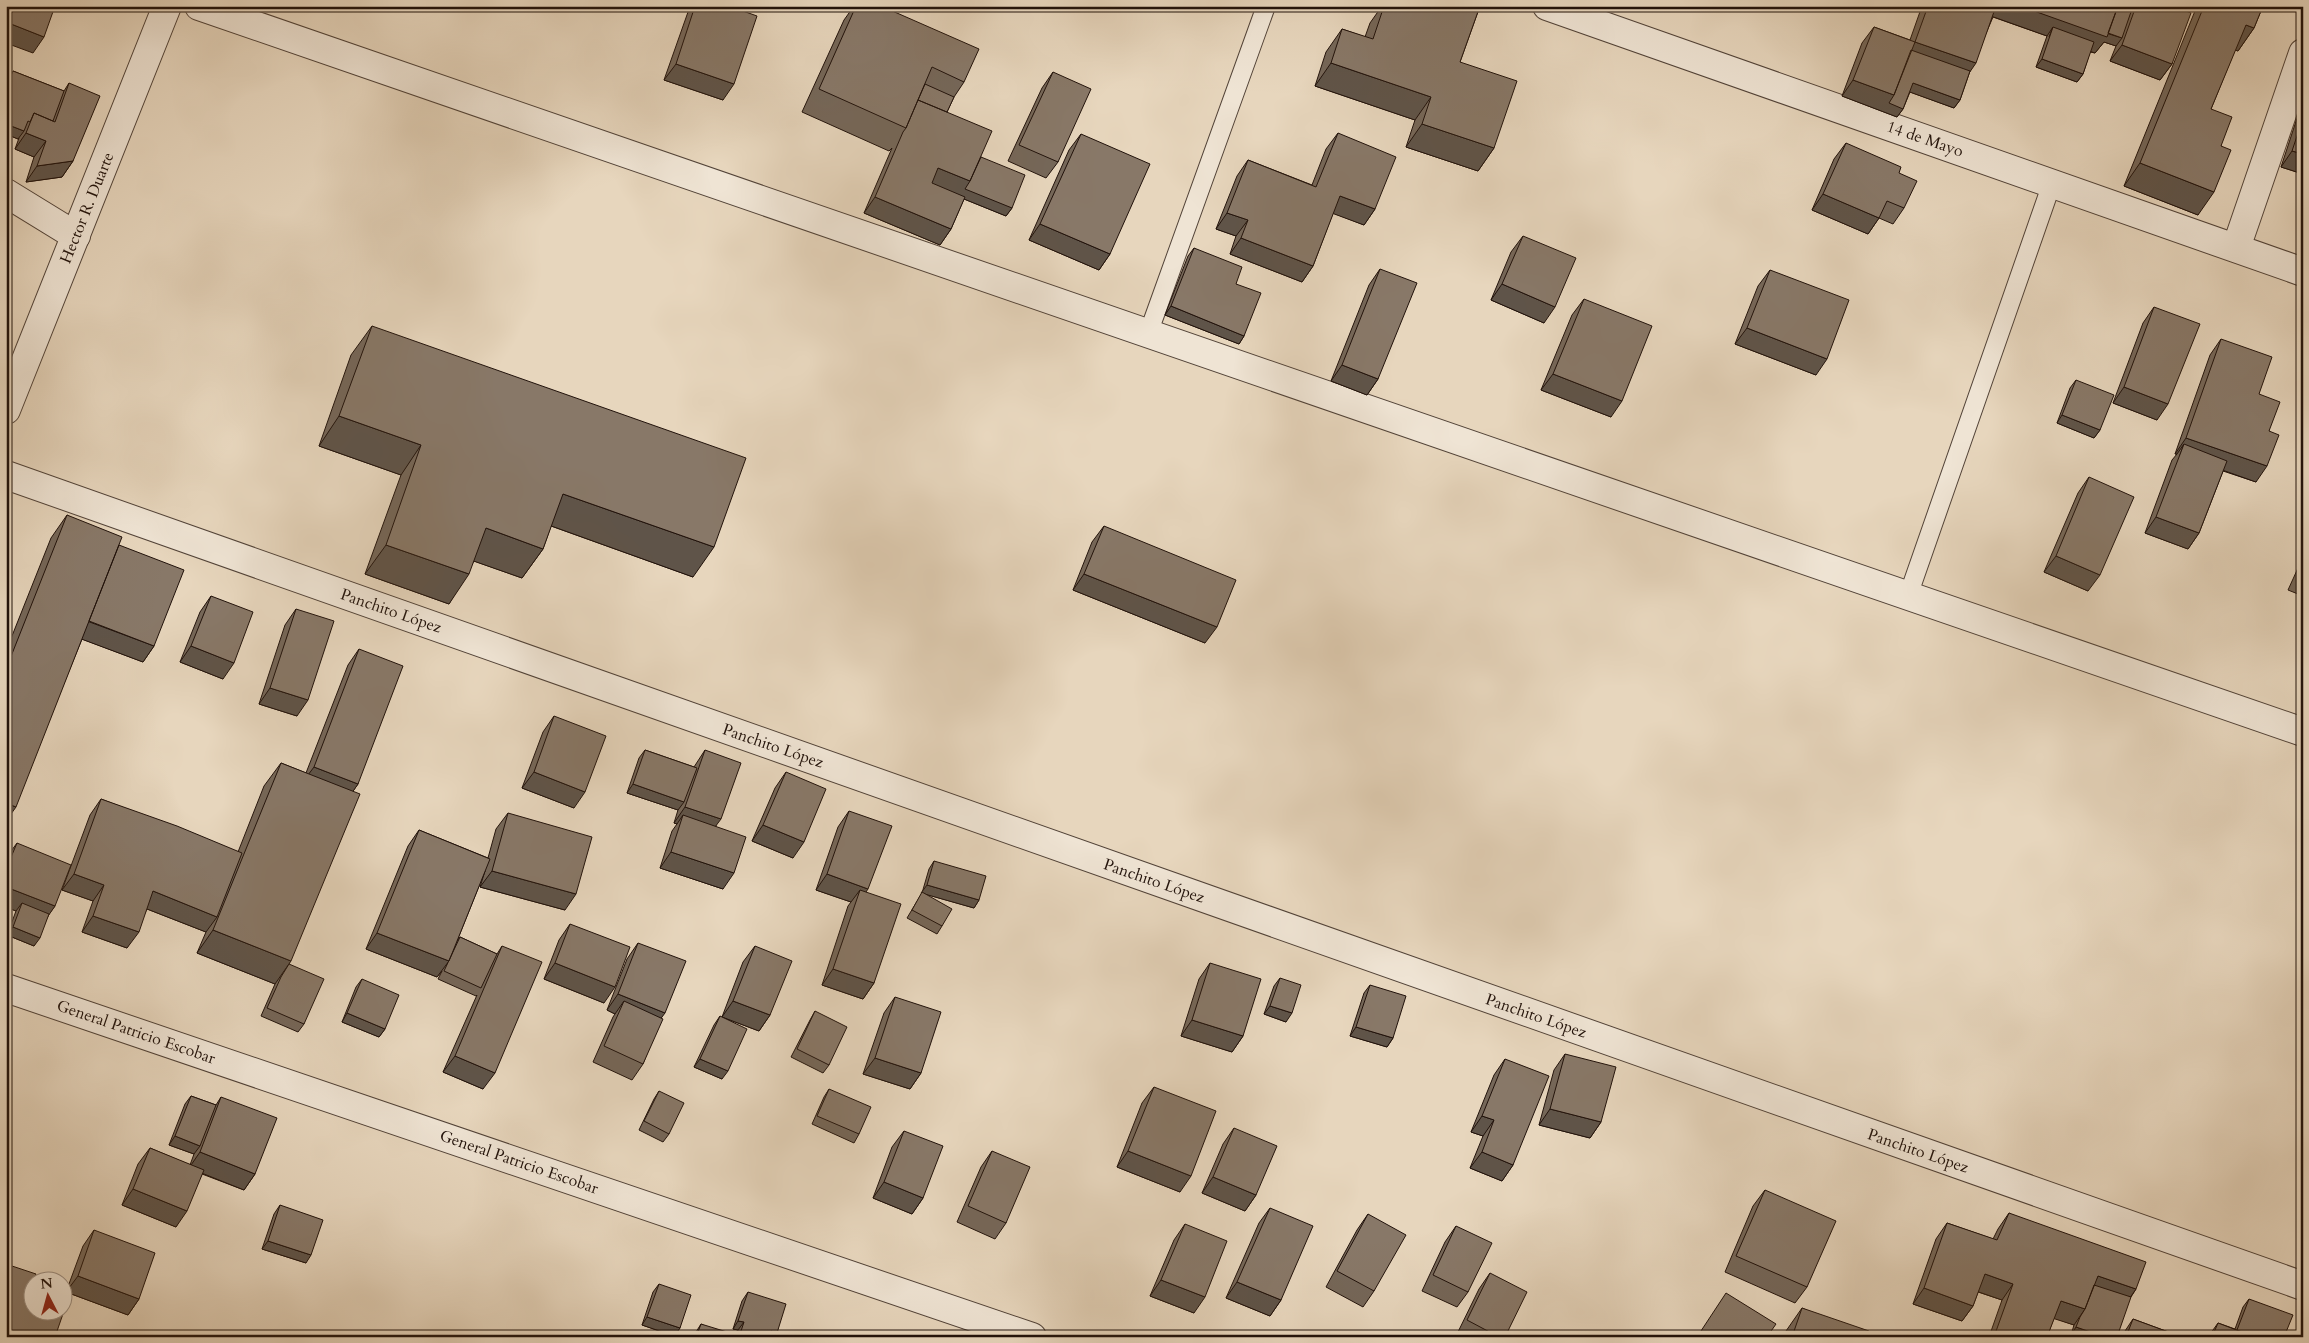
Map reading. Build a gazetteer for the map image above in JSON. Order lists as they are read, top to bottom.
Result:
{
  "streets": {
    "street": [
      "14 de Mayo",
      "Hector R. Duarte",
      "Panchito López",
      "General Patricio Escobar"
    ]
  },
  "north": "top"
}
